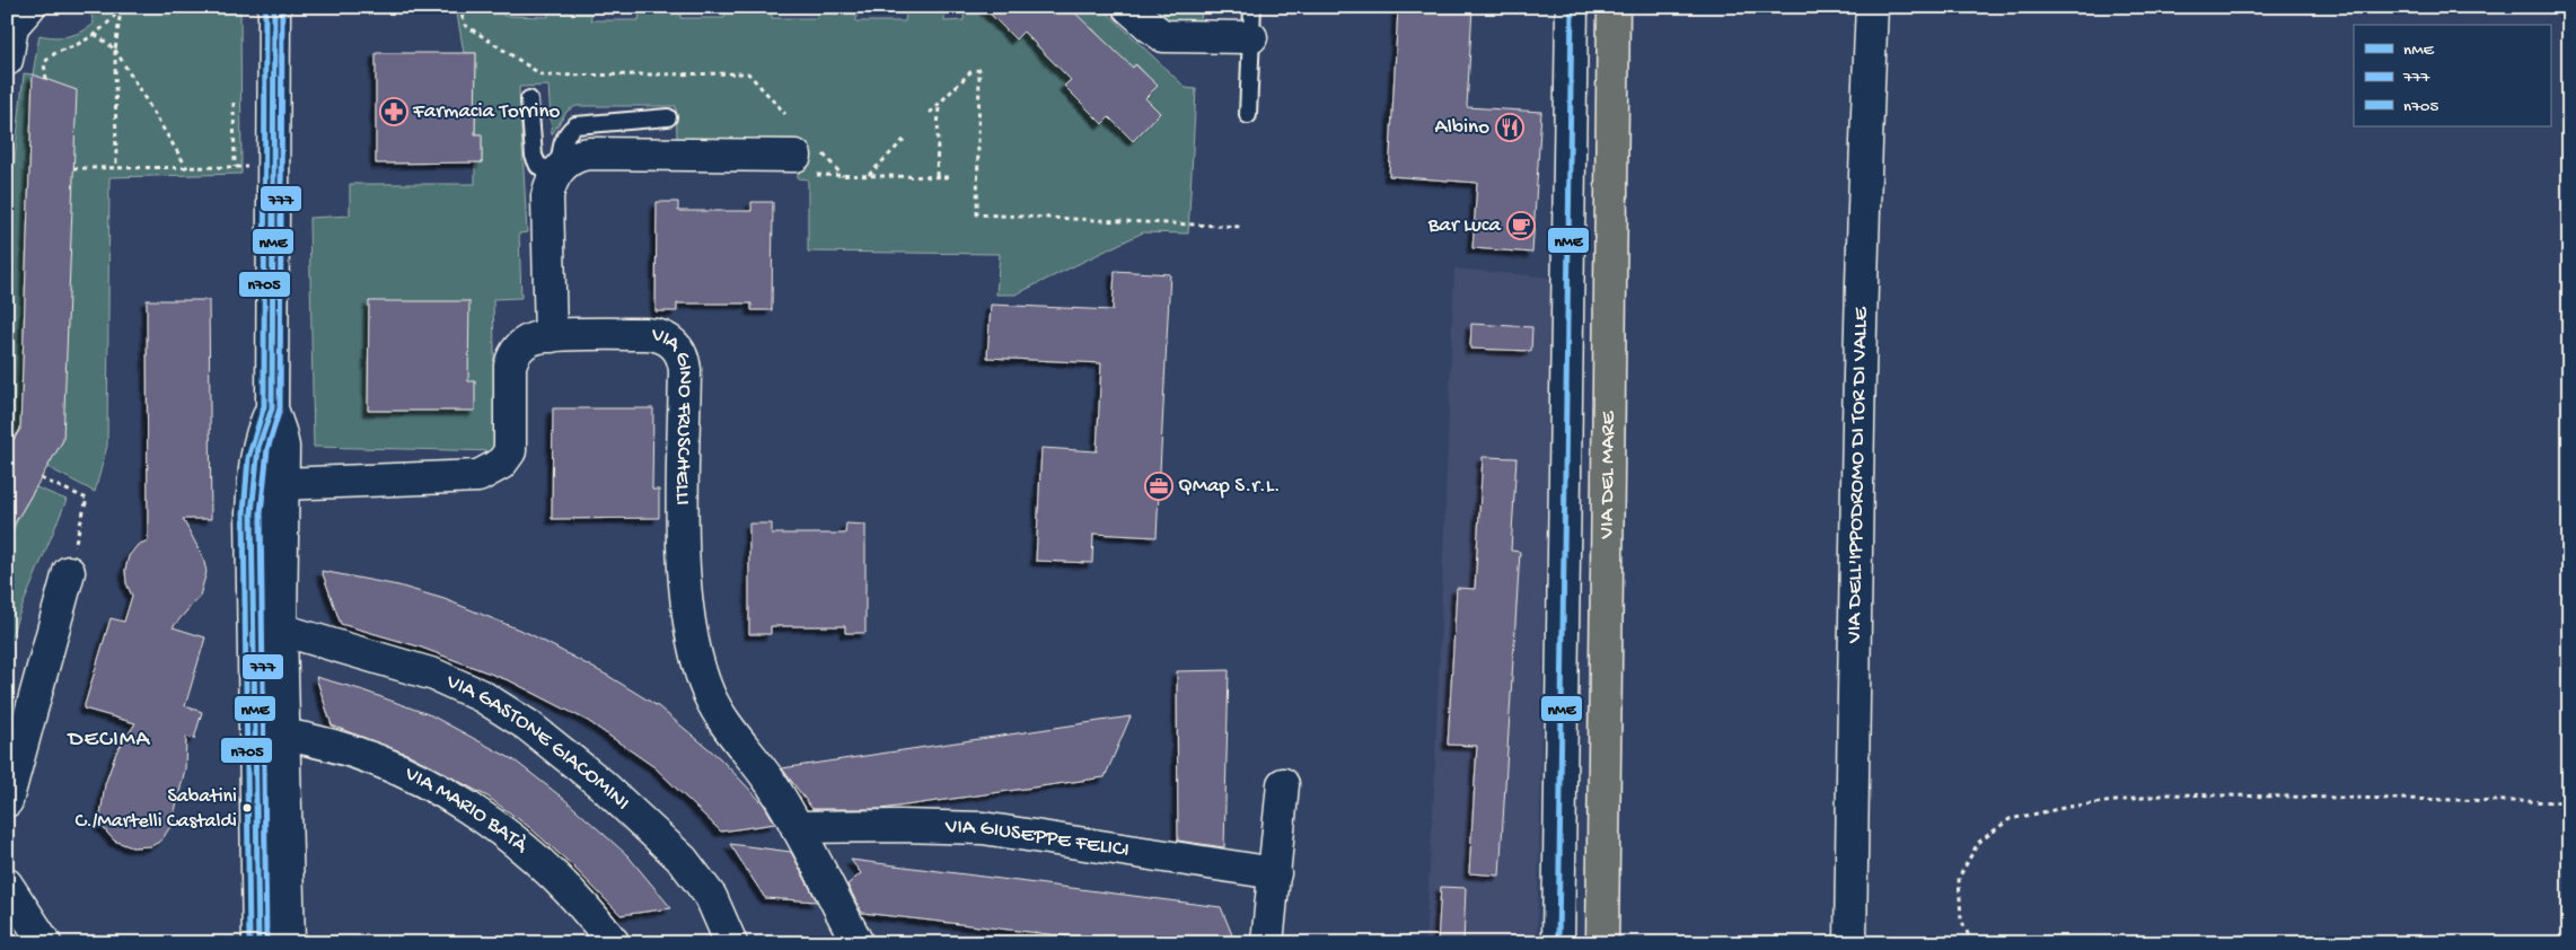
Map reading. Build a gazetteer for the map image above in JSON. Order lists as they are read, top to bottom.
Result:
{
  "streets": {
    "main road": ["VIA DEL MARE"],
    "street": [
      "VIA GINO FRUSCHELLI",
      "VIA DELL'IPPODROMO DI TOR DI VALLE",
      "VIA GASTONE GIACOMINI",
      "VIA MARIO BATÀ",
      "VIA GIUSEPPE FELICI"
    ]
  },
  "crossings": [
    ["VIA GINO FRUSCHELLI", "VIA GIUSEPPE FELICI"]
  ],
  "districts": ["DECIMA"],
  "places": {
    "pharmacy": ["Farmacia Torrino"],
    "restaurant": ["Albino"],
    "cafe": ["Bar Luca"],
    "office": ["QMap S.r.L."],
    "other": ["Sabatini C./Martelli Castaldi"]
  },
  "lines": ["transit line nME", "transit line 777", "transit line n705"],
  "legend": ["nME", "777", "n705"]
}
